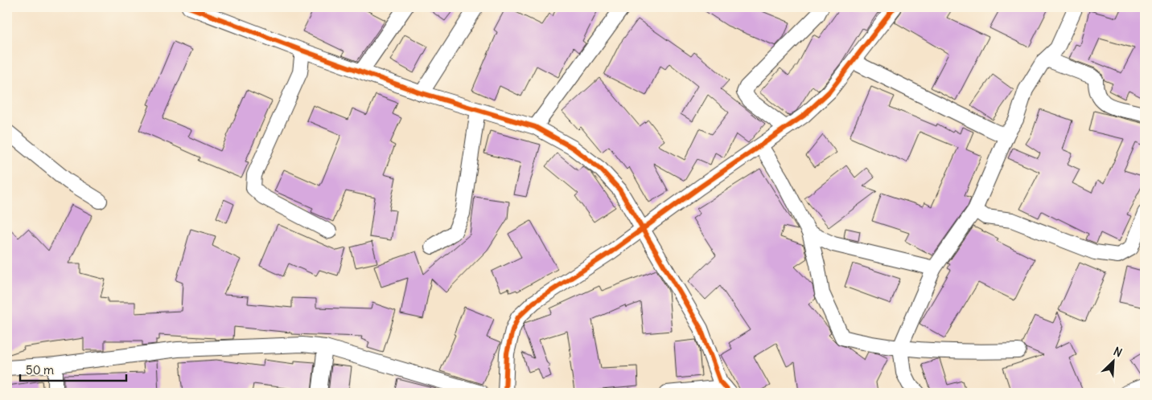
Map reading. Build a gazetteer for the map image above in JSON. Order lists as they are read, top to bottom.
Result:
{
  "scale_bar": "50 m",
  "north": "top right"
}
